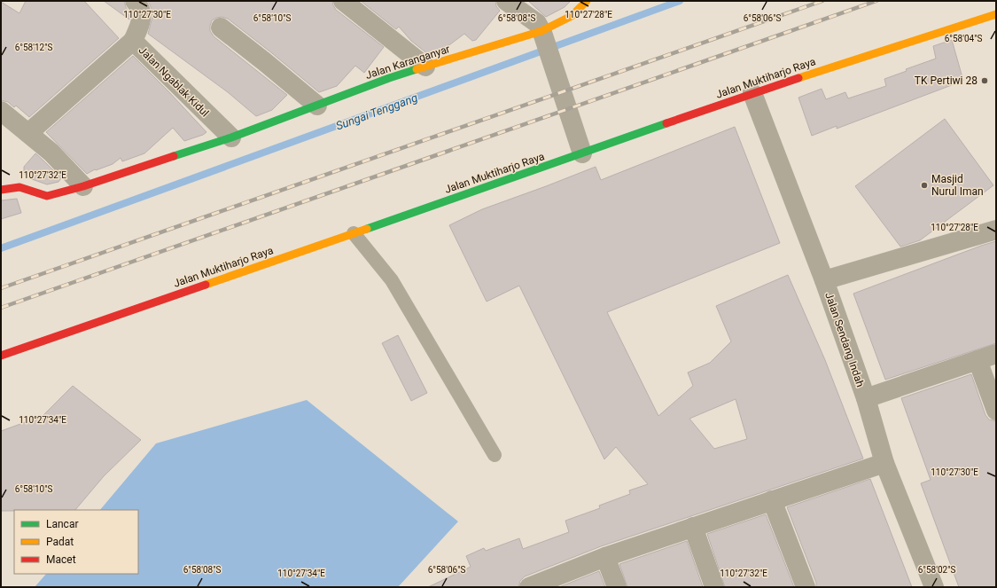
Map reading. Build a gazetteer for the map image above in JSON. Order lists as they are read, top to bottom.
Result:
{
  "streets": {
    "street": [
      "Jalan Karanganyar",
      "Jalan Muktiharjo Raya",
      "Jalan Ngablak Kidul",
      "Jalan Sendang Indah"
    ]
  },
  "crossings": [
    ["Jalan Karanganyar", "Jalan Ngablak Kidul"],
    ["Jalan Muktiharjo Raya", "Jalan Sendang Indah"]
  ],
  "water": ["Sungai Tenggang"],
  "places": ["TK Pertiwi 28", "Masjid Nurul Iman"],
  "legend": ["Lancar", "Padat", "Macet"],
  "coordinates": [
    "110°27'30\"E",
    "110°27'28\"E",
    "6°58'10\"S",
    "6°58'08\"S",
    "6°58'06\"S",
    "6°58'04\"S",
    "6°58'12\"S",
    "110°27'32\"E",
    "110°27'34\"E",
    "6°58'02\"S"
  ]
}
